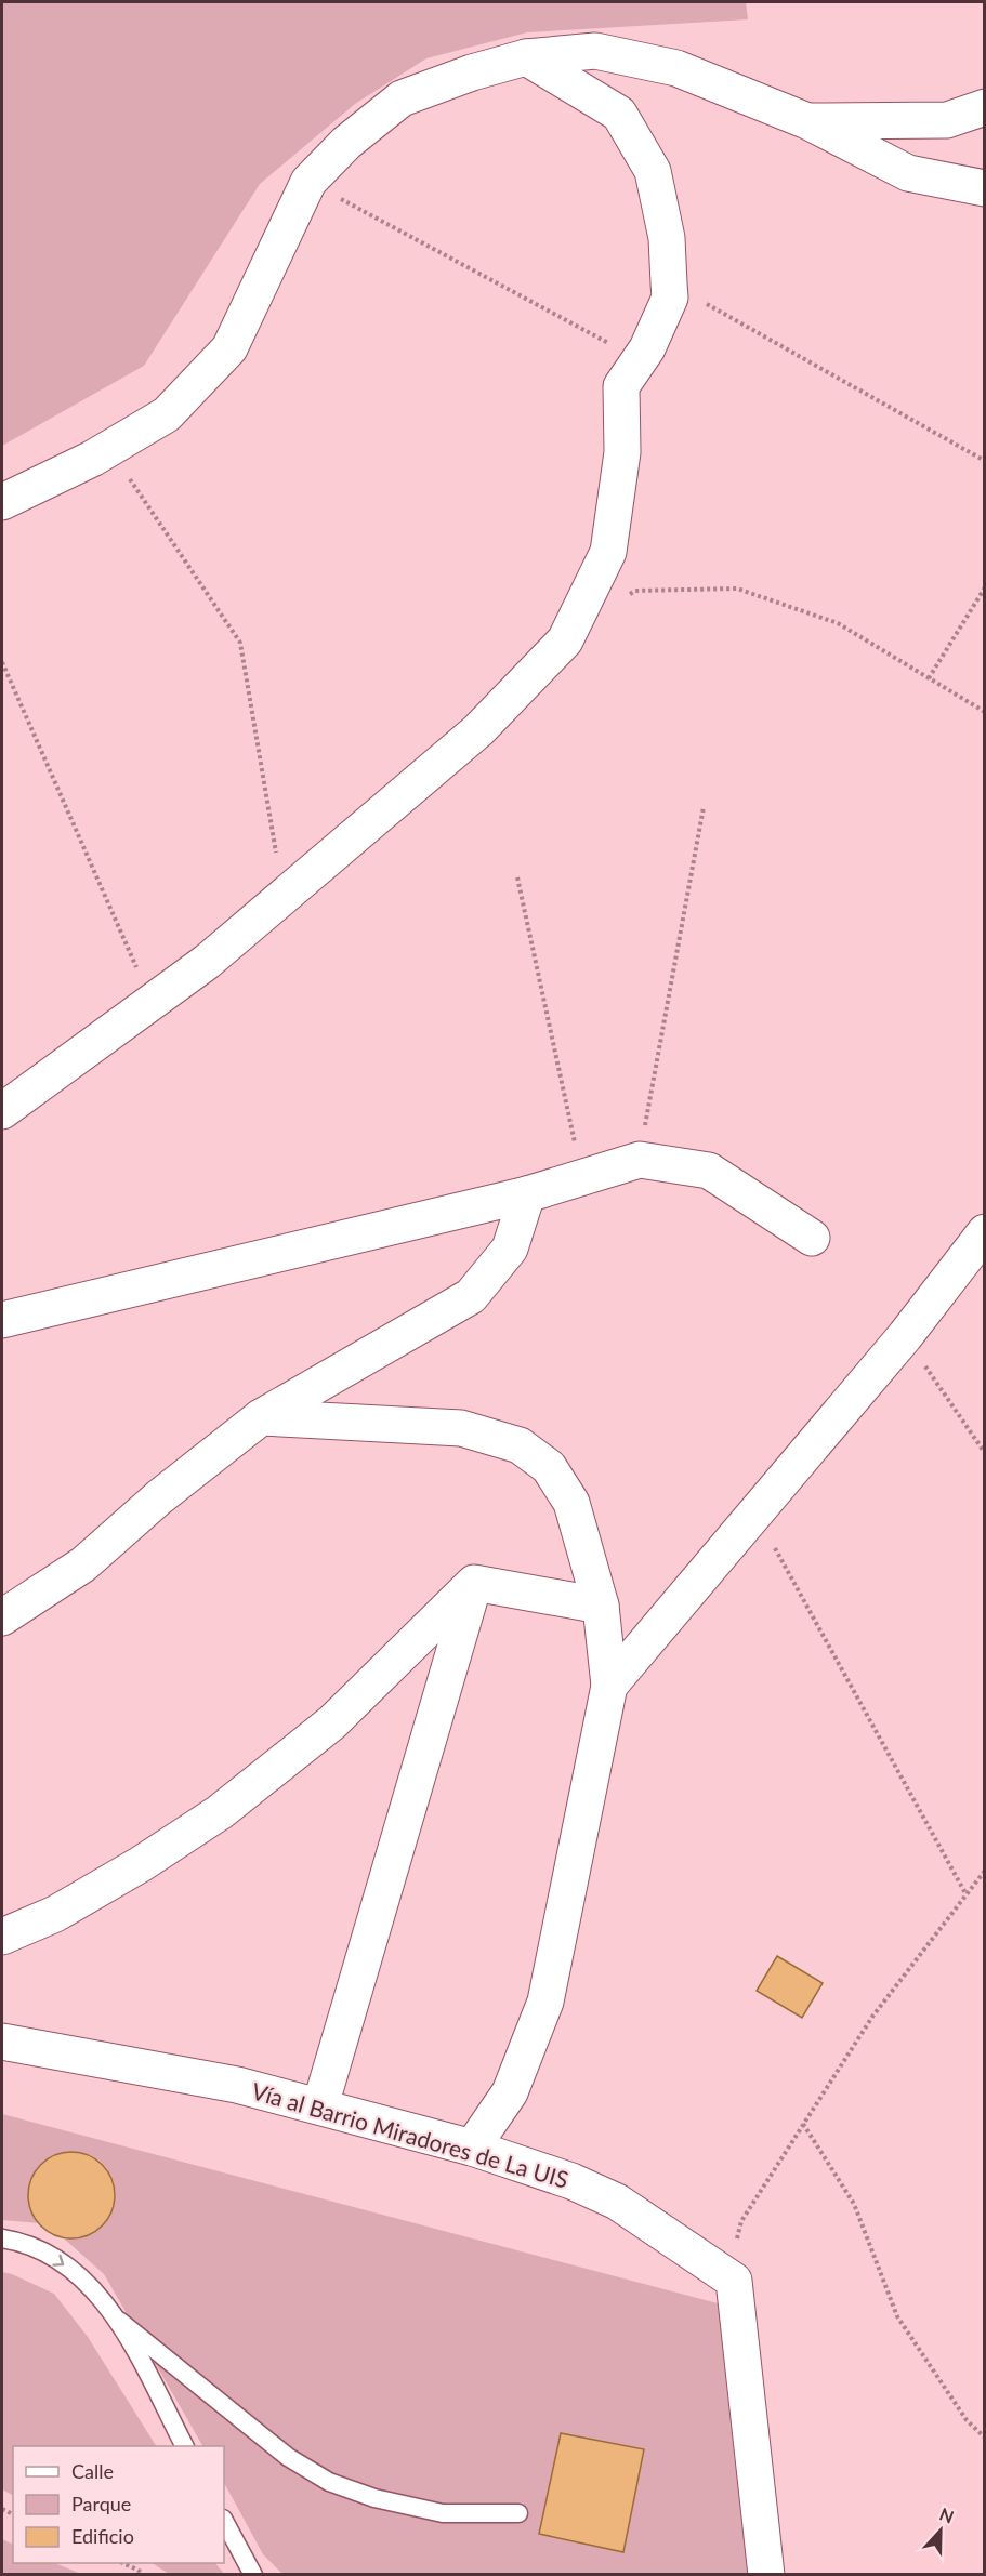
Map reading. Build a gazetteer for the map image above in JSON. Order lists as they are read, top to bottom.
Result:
{
  "streets": {
    "street": ["Vía al Barrio Miradores de La UIS"]
  },
  "legend": ["Calle", "Parque", "Edificio"],
  "north": "top"
}
